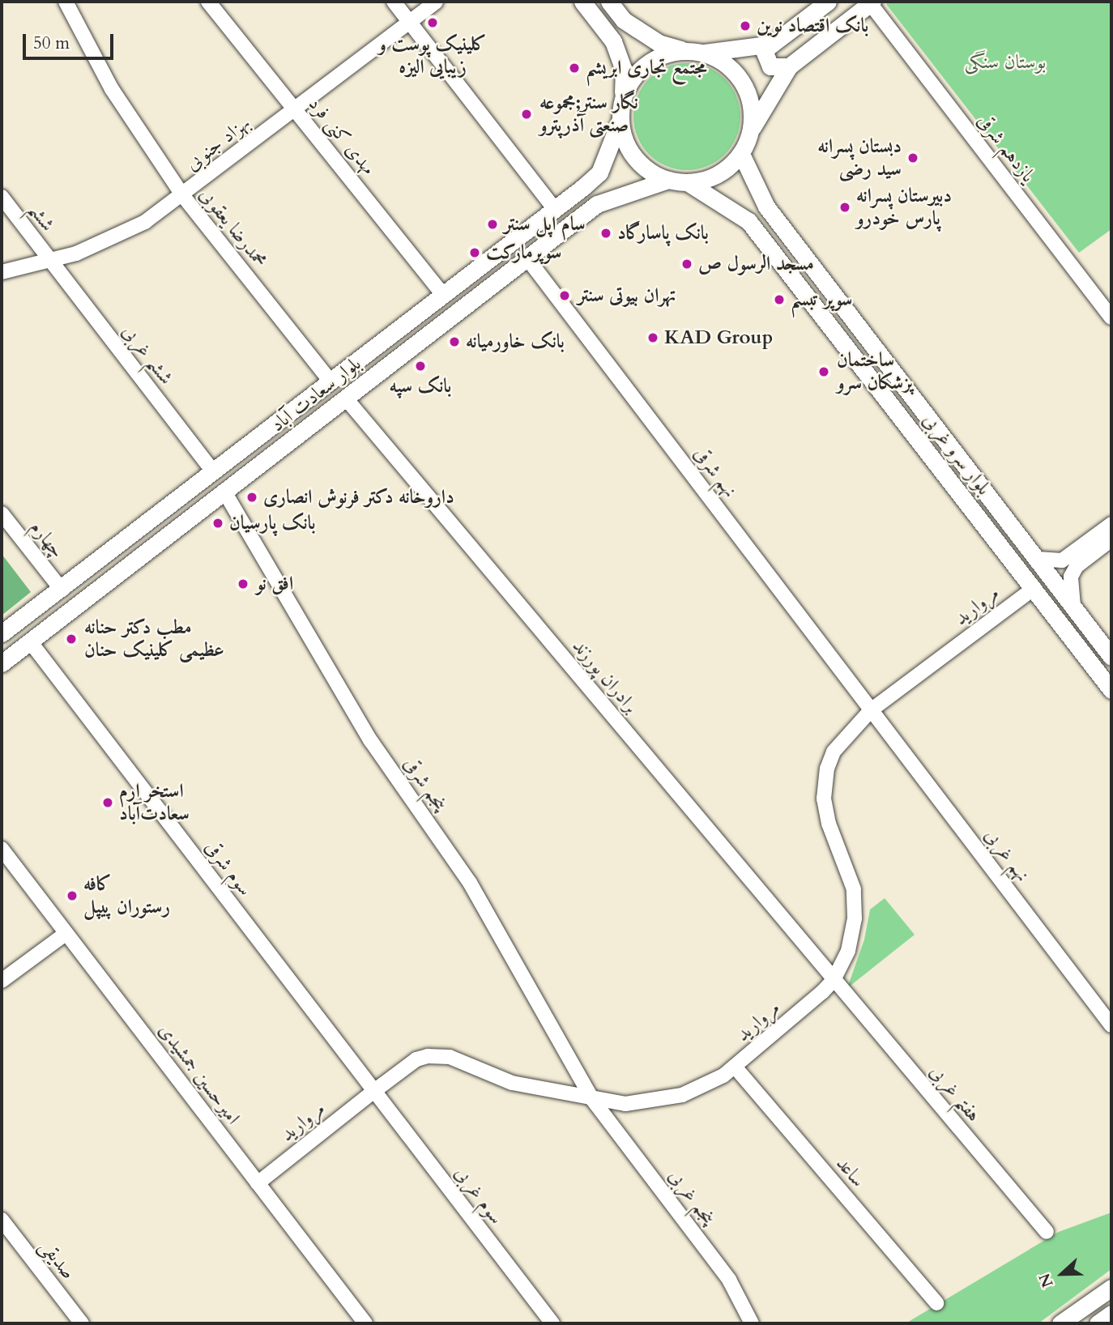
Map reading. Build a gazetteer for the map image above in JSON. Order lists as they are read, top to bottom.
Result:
{
  "streets": {
    "main road": ["بلوار سعادت آباد", "بلوار سرو غربی"],
    "street": [
      "مهدی کنی فرد",
      "بهزاد جنوبی",
      "یازدهم شرقی",
      "ششم",
      "محمدرضا یعقوبی",
      "ششم غربی",
      "نهم شرقی",
      "چهارم",
      "مروارید",
      "برادران پورزند",
      "پنجم شرقی",
      "نهم غربی",
      "سوم شرقی",
      "امیرحسین جمشیدی",
      "هفتم غربی",
      "ساعد",
      "سوم غربی",
      "پنجم غربی",
      "صدیقی"
    ]
  },
  "crossings": [
    ["مهدی کنی فرد", "بهزاد جنوبی"],
    ["مهدی کنی فرد", "بلوار سعادت آباد"],
    ["بهزاد جنوبی", "ششم"],
    ["بهزاد جنوبی", "محمدرضا یعقوبی"],
    ["بهزاد جنوبی", "ششم غربی"],
    ["ششم", "ششم غربی"],
    ["محمدرضا یعقوبی", "بلوار سعادت آباد"],
    ["ششم غربی", "بلوار سعادت آباد"],
    ["بلوار سعادت آباد", "بلوار سرو غربی"],
    ["بلوار سعادت آباد", "نهم شرقی"],
    ["بلوار سعادت آباد", "چهارم"],
    ["بلوار سعادت آباد", "برادران پورزند"],
    ["بلوار سعادت آباد", "پنجم شرقی"],
    ["بلوار سعادت آباد", "سوم شرقی"],
    ["بلوار سرو غربی", "مروارید"],
    ["نهم شرقی", "مروارید"],
    ["نهم شرقی", "نهم غربی"],
    ["مروارید", "برادران پورزند"],
    ["مروارید", "پنجم شرقی"],
    ["مروارید", "نهم غربی"],
    ["مروارید", "سوم شرقی"],
    ["مروارید", "امیرحسین جمشیدی"],
    ["مروارید", "هفتم غربی"],
    ["مروارید", "ساعد"],
    ["مروارید", "سوم غربی"],
    ["مروارید", "پنجم غربی"],
    ["برادران پورزند", "هفتم غربی"],
    ["پنجم شرقی", "پنجم غربی"],
    ["سوم شرقی", "سوم غربی"]
  ],
  "parks": ["بوستان سنگی"],
  "places": [
    "کلینیک پوست و زیبایی الیزه",
    "بانک اقتصاد نوین",
    "مجتمع تجاری ابریشم",
    "نگار سنتر;مجموعه صنعتی آذرپترو",
    "دبستان پسرانه سید رضی",
    "دبیرستان پسرانه پارس خودرو",
    "سام اپل سنتر",
    "بانک پاسارگاد",
    "سوپرمارکت",
    "مسجد الرسول ص",
    "تهران بیوتی سنتر",
    "سوپر تبسم",
    "KAD Group",
    "بانک خاورمیانه",
    "بانک سپه",
    "ساختمان پزشکان سرو",
    "داروخانه دکتر فرنوش انصاری",
    "بانک پارسیان",
    "افق نو",
    "مطب دکتر حنانه عظیمی کلینیک حنان",
    "استخر ارم سعادت‌آباد",
    "کافه رستوران پیپل"
  ],
  "scale_bar": "50 m",
  "north": "left"
}
